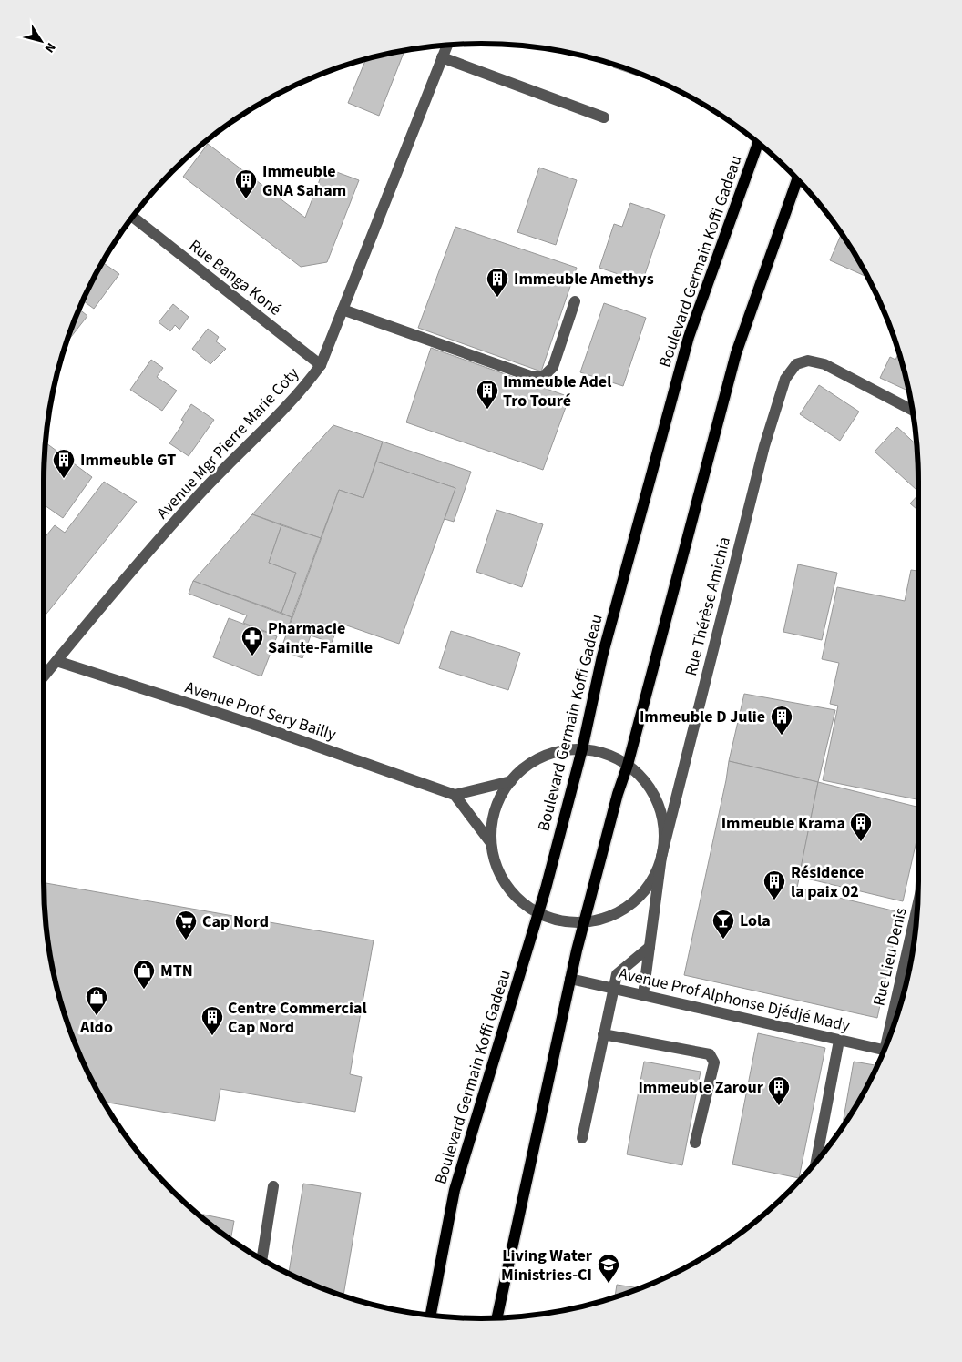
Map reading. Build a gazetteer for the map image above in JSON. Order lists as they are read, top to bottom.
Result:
{
  "streets": {
    "main road": ["Boulevard Germain Koffi Gadeau"],
    "street": [
      "Rue Banga Koné",
      "Avenue Mgr Pierre Marie Coty",
      "Rue Thérèse Amichia",
      "Avenue Prof Sery Bailly",
      "Rue Lieu Denis",
      "Avenue Prof Alphonse Djédjé Mady"
    ]
  },
  "crossings": [
    ["Rue Banga Koné", "Avenue Mgr Pierre Marie Coty"],
    ["Avenue Mgr Pierre Marie Coty", "Avenue Prof Sery Bailly"],
    ["Rue Thérèse Amichia", "Avenue Prof Alphonse Djédjé Mady"]
  ],
  "places": {
    "building": [
      "Immeuble GNA Saham",
      "Immeuble Amethys",
      "Immeuble Adel Tro Touré",
      "Immeuble GT",
      "Immeuble D Julie",
      "Immeuble Krama",
      "Résidence la paix 02",
      "Centre Commercial Cap Nord",
      "Immeuble Zarour"
    ],
    "pharmacy": ["Pharmacie Sainte-Famille"],
    "bar": ["Lola"],
    "supermarket": ["Cap Nord"],
    "shop": ["MTN", "Aldo"],
    "school or university": ["Living Water Ministries-CI"]
  },
  "north": "bottom right"
}
